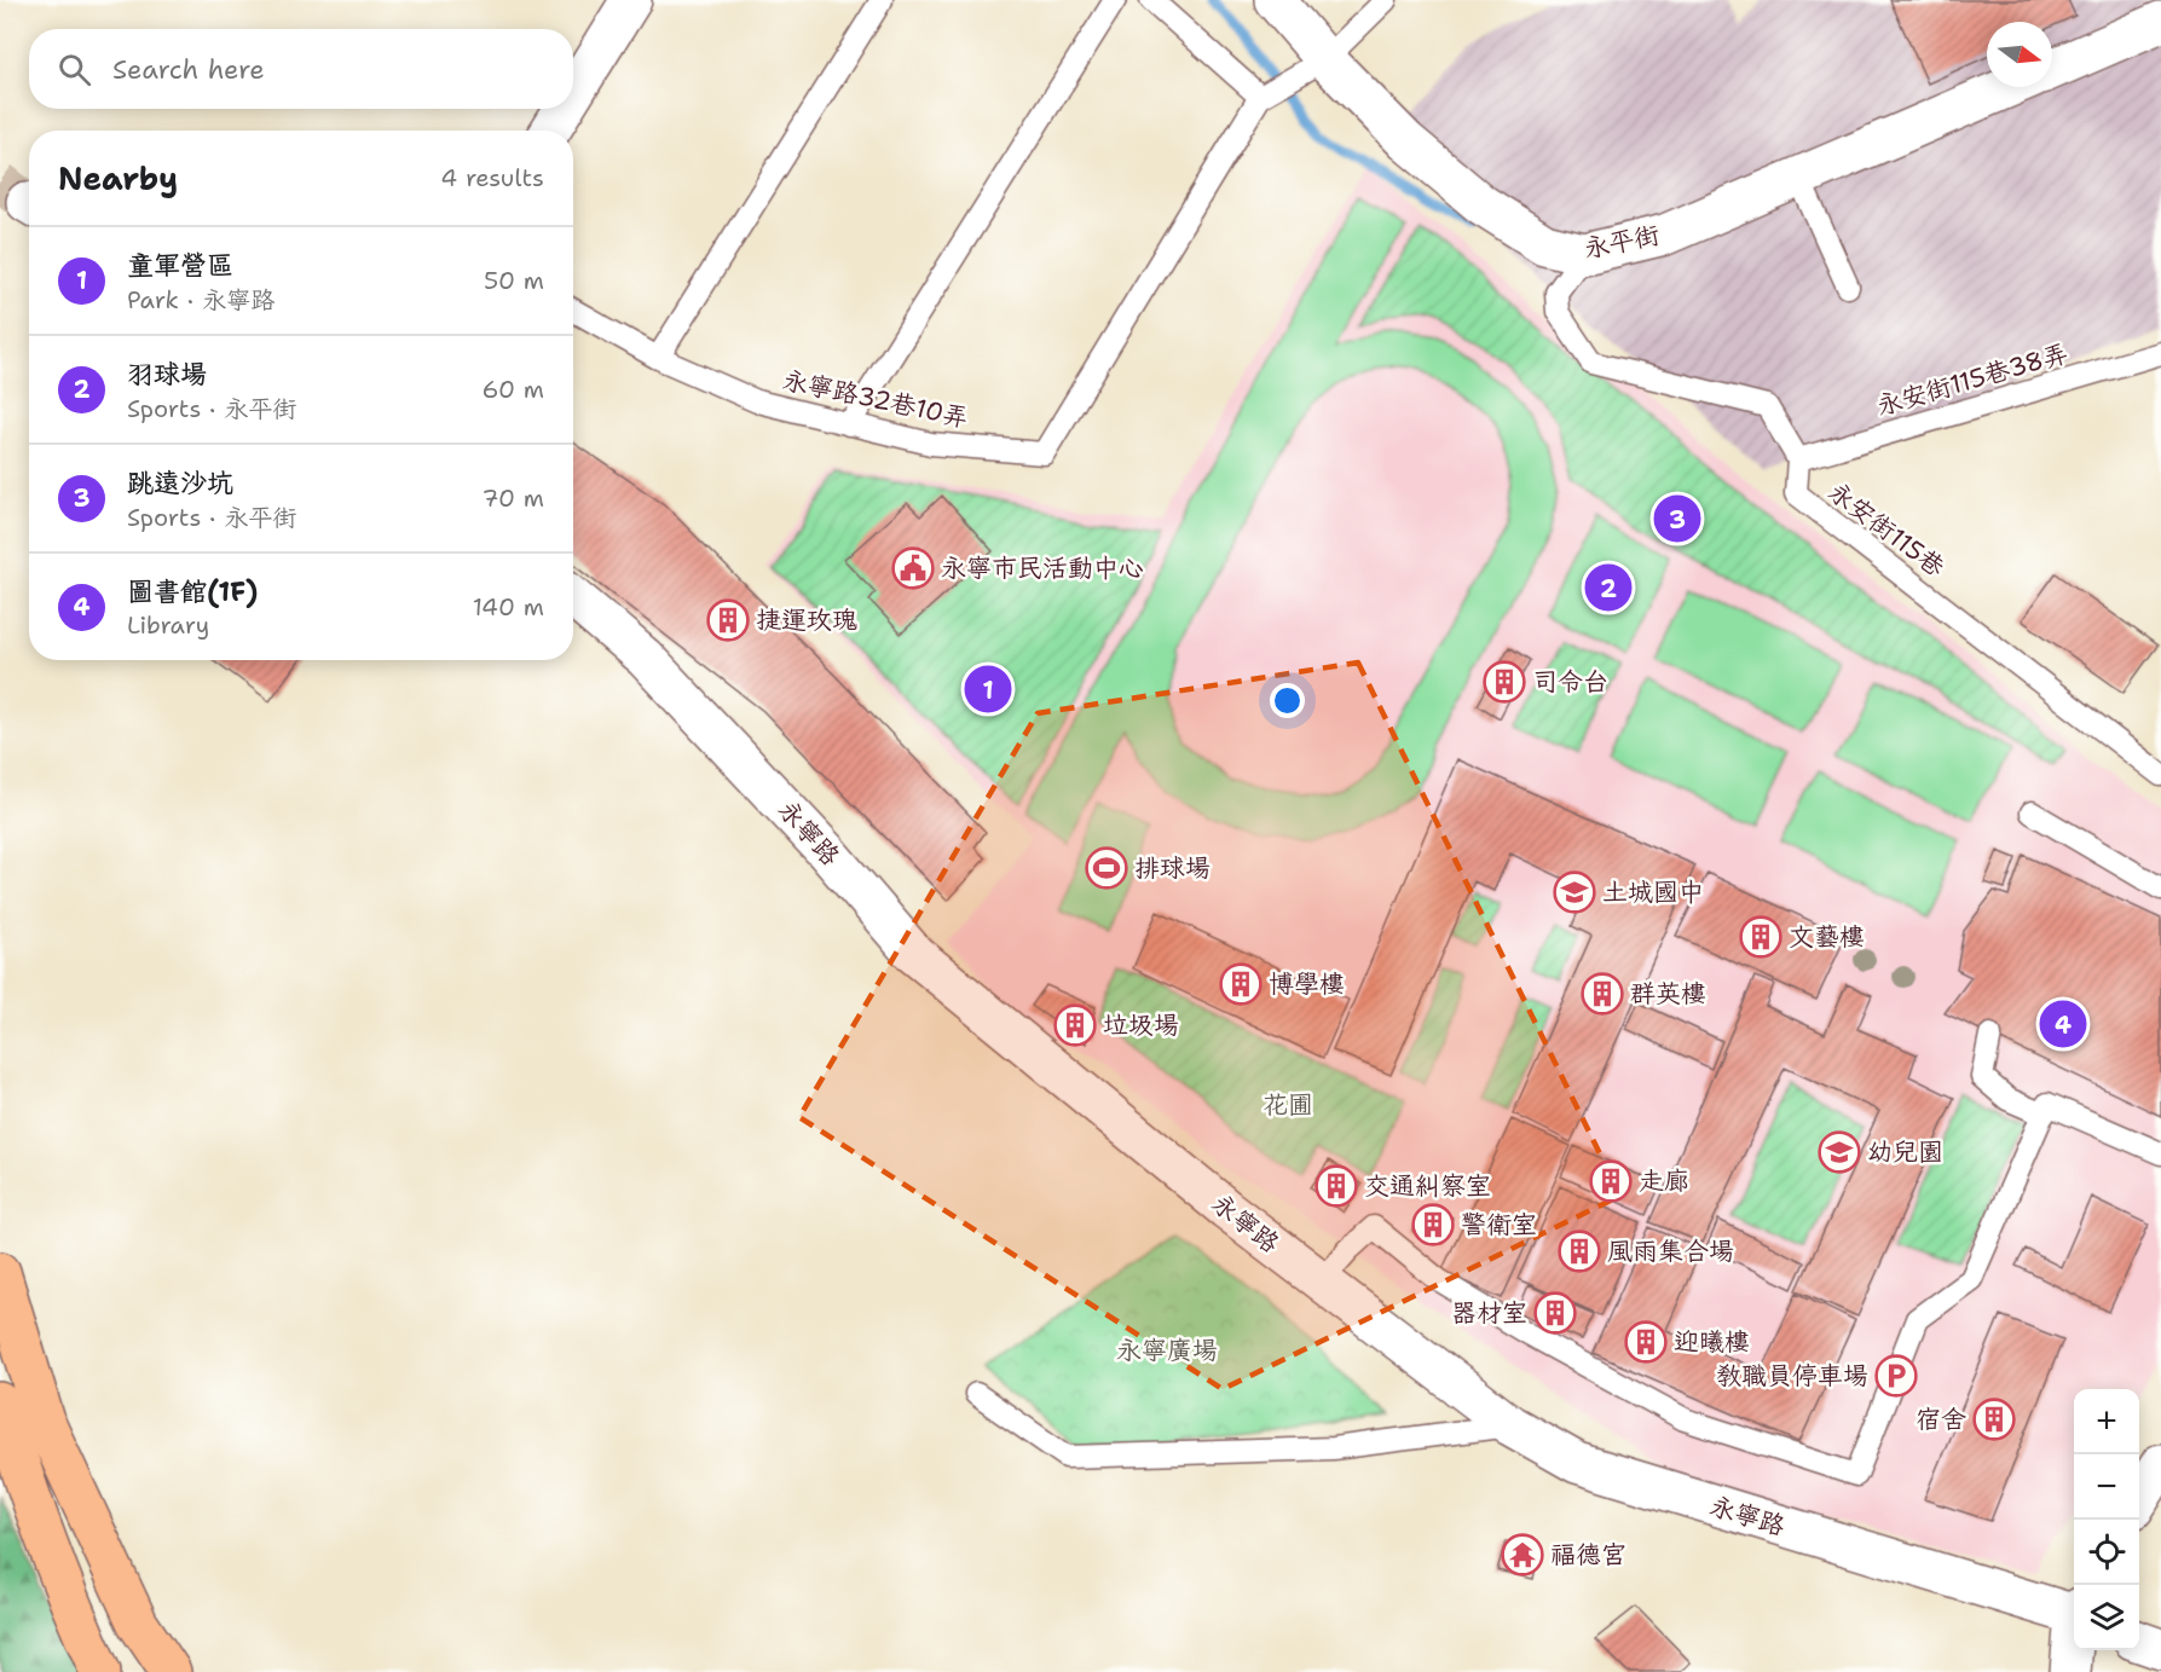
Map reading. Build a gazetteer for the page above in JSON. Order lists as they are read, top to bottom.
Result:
{
  "streets": {
    "street": ["永平街", "永寧路"],
    "lane": ["永安街115巷38弄", "永寧路32巷10弄", "永安街115巷"]
  },
  "crossings": [
    ["永安街115巷38弄", "永安街115巷"]
  ],
  "parks": ["花圃", "永寧廣場"],
  "places": {
    "public building": ["永寧市民活動中心"],
    "building": [
      "捷運玫瑰",
      "司令台",
      "文藝樓",
      "博學樓",
      "群英樓",
      "垃圾場",
      "走廊",
      "交通糾察室",
      "警衛室",
      "風雨集合場",
      "器材室",
      "迎曦樓",
      "宿舍"
    ],
    "sports": ["排球場"],
    "school or university": ["土城國中", "幼兒園"],
    "parking": ["教職員停車場"],
    "temple": ["福德宮"]
  },
  "north": "right",
  "page": {
    "search": "Search here",
    "heading": ["Nearby", "4 results"],
    "list": [
      {
        "mark": "1",
        "name": "童軍營區",
        "note": "Park · 永寧路",
        "value": "50 m"
      },
      {
        "mark": "2",
        "name": "羽球場",
        "note": "Sports · 永平街",
        "value": "60 m"
      },
      {
        "mark": "3",
        "name": "跳遠沙坑",
        "note": "Sports · 永平街",
        "value": "70 m"
      },
      {
        "mark": "4",
        "name": "圖書館(1F)",
        "note": "Library",
        "value": "140 m"
      }
    ],
    "pins": [
      "3",
      "2",
      "1",
      "4"
    ],
    "map_buttons": ["+", "−"]
  }
}
